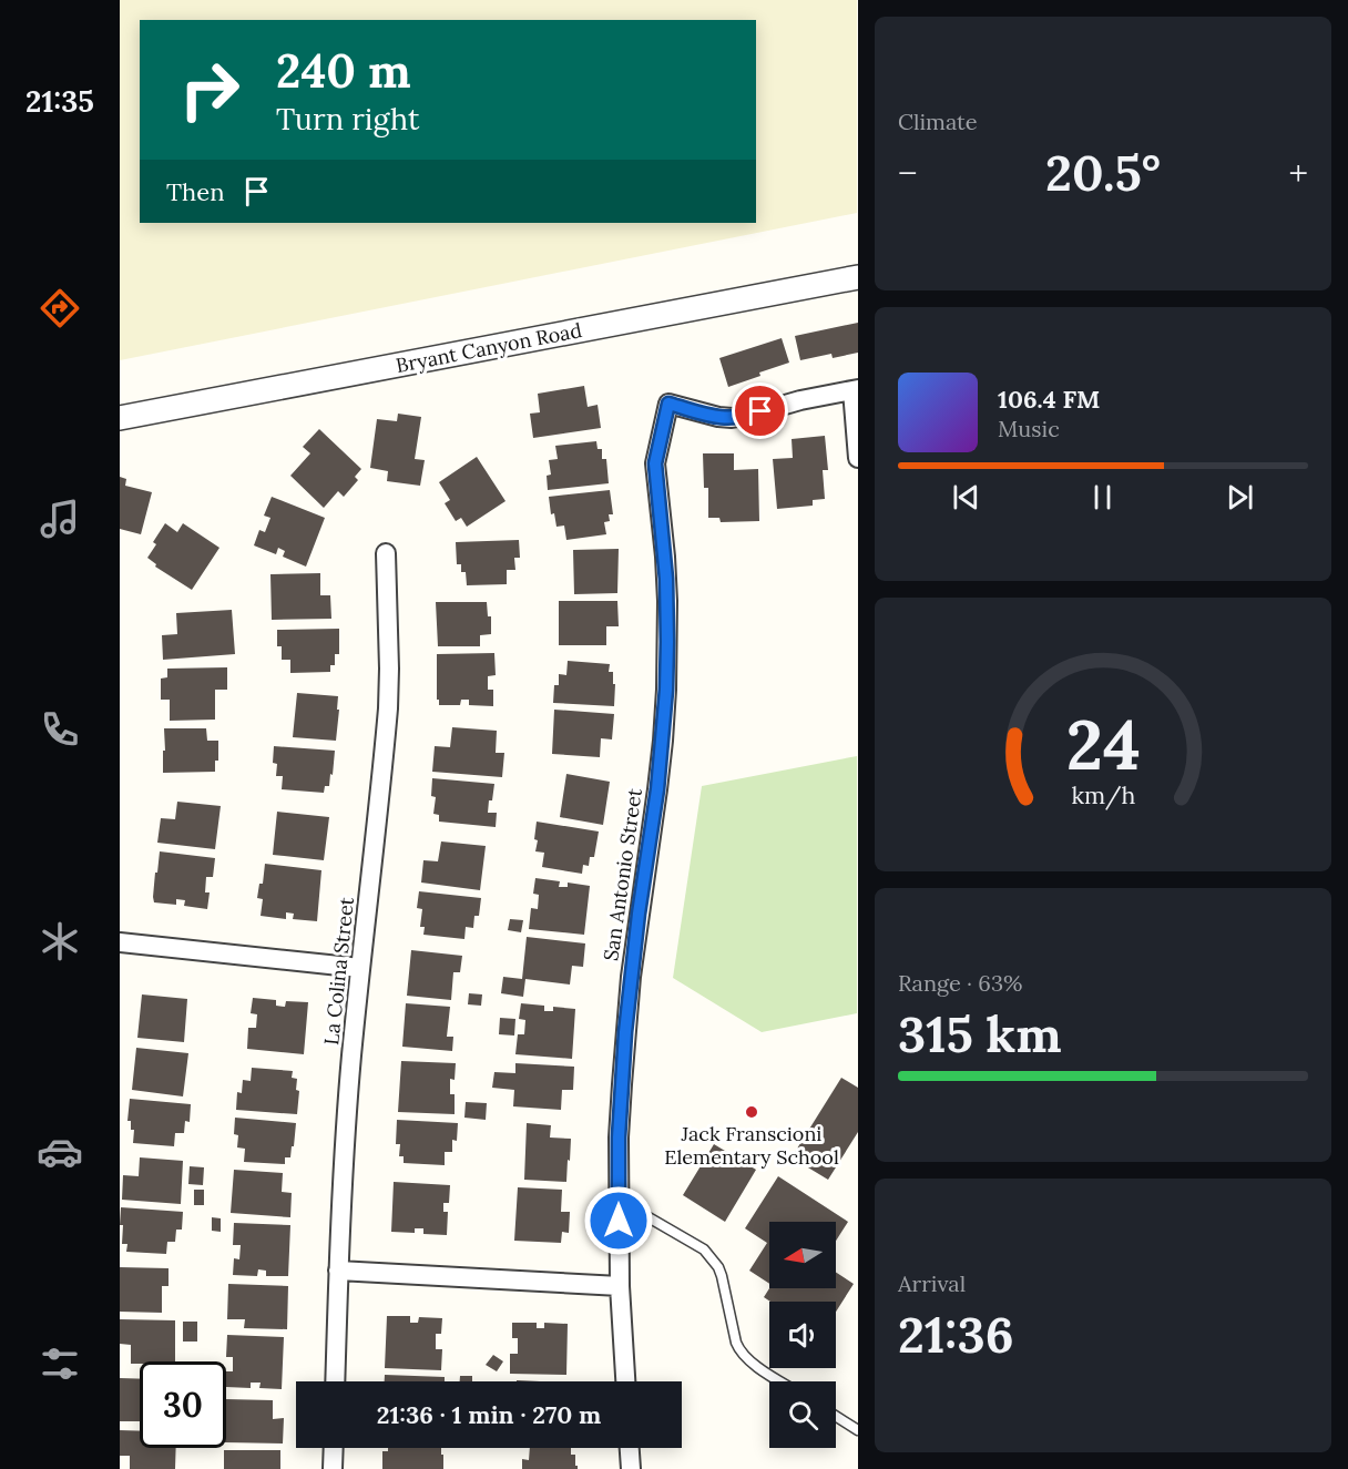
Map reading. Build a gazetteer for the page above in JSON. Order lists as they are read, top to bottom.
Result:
{
  "streets": {
    "street": ["Bryant Canyon Road", "San Antonio Street", "La Colina Street"]
  },
  "places": ["Jack Franscioni Elementary School"],
  "north": "left",
  "page": {
    "tabs": "21:35",
    "tile": [
      "Climate",
      ["Range · 63%", "315 km"],
      ["Arrival", "21:36"]
    ],
    "turn": ["240 m", "Turn right"],
    "heat": ["−", "20.5°", "+"],
    "then": "Then",
    "song": ["106.4 FM", "Music"],
    "limit": "30",
    "trip": "21:36 · 1 min · 270 m",
    "gauge": ["24", "km/h"]
  }
}
